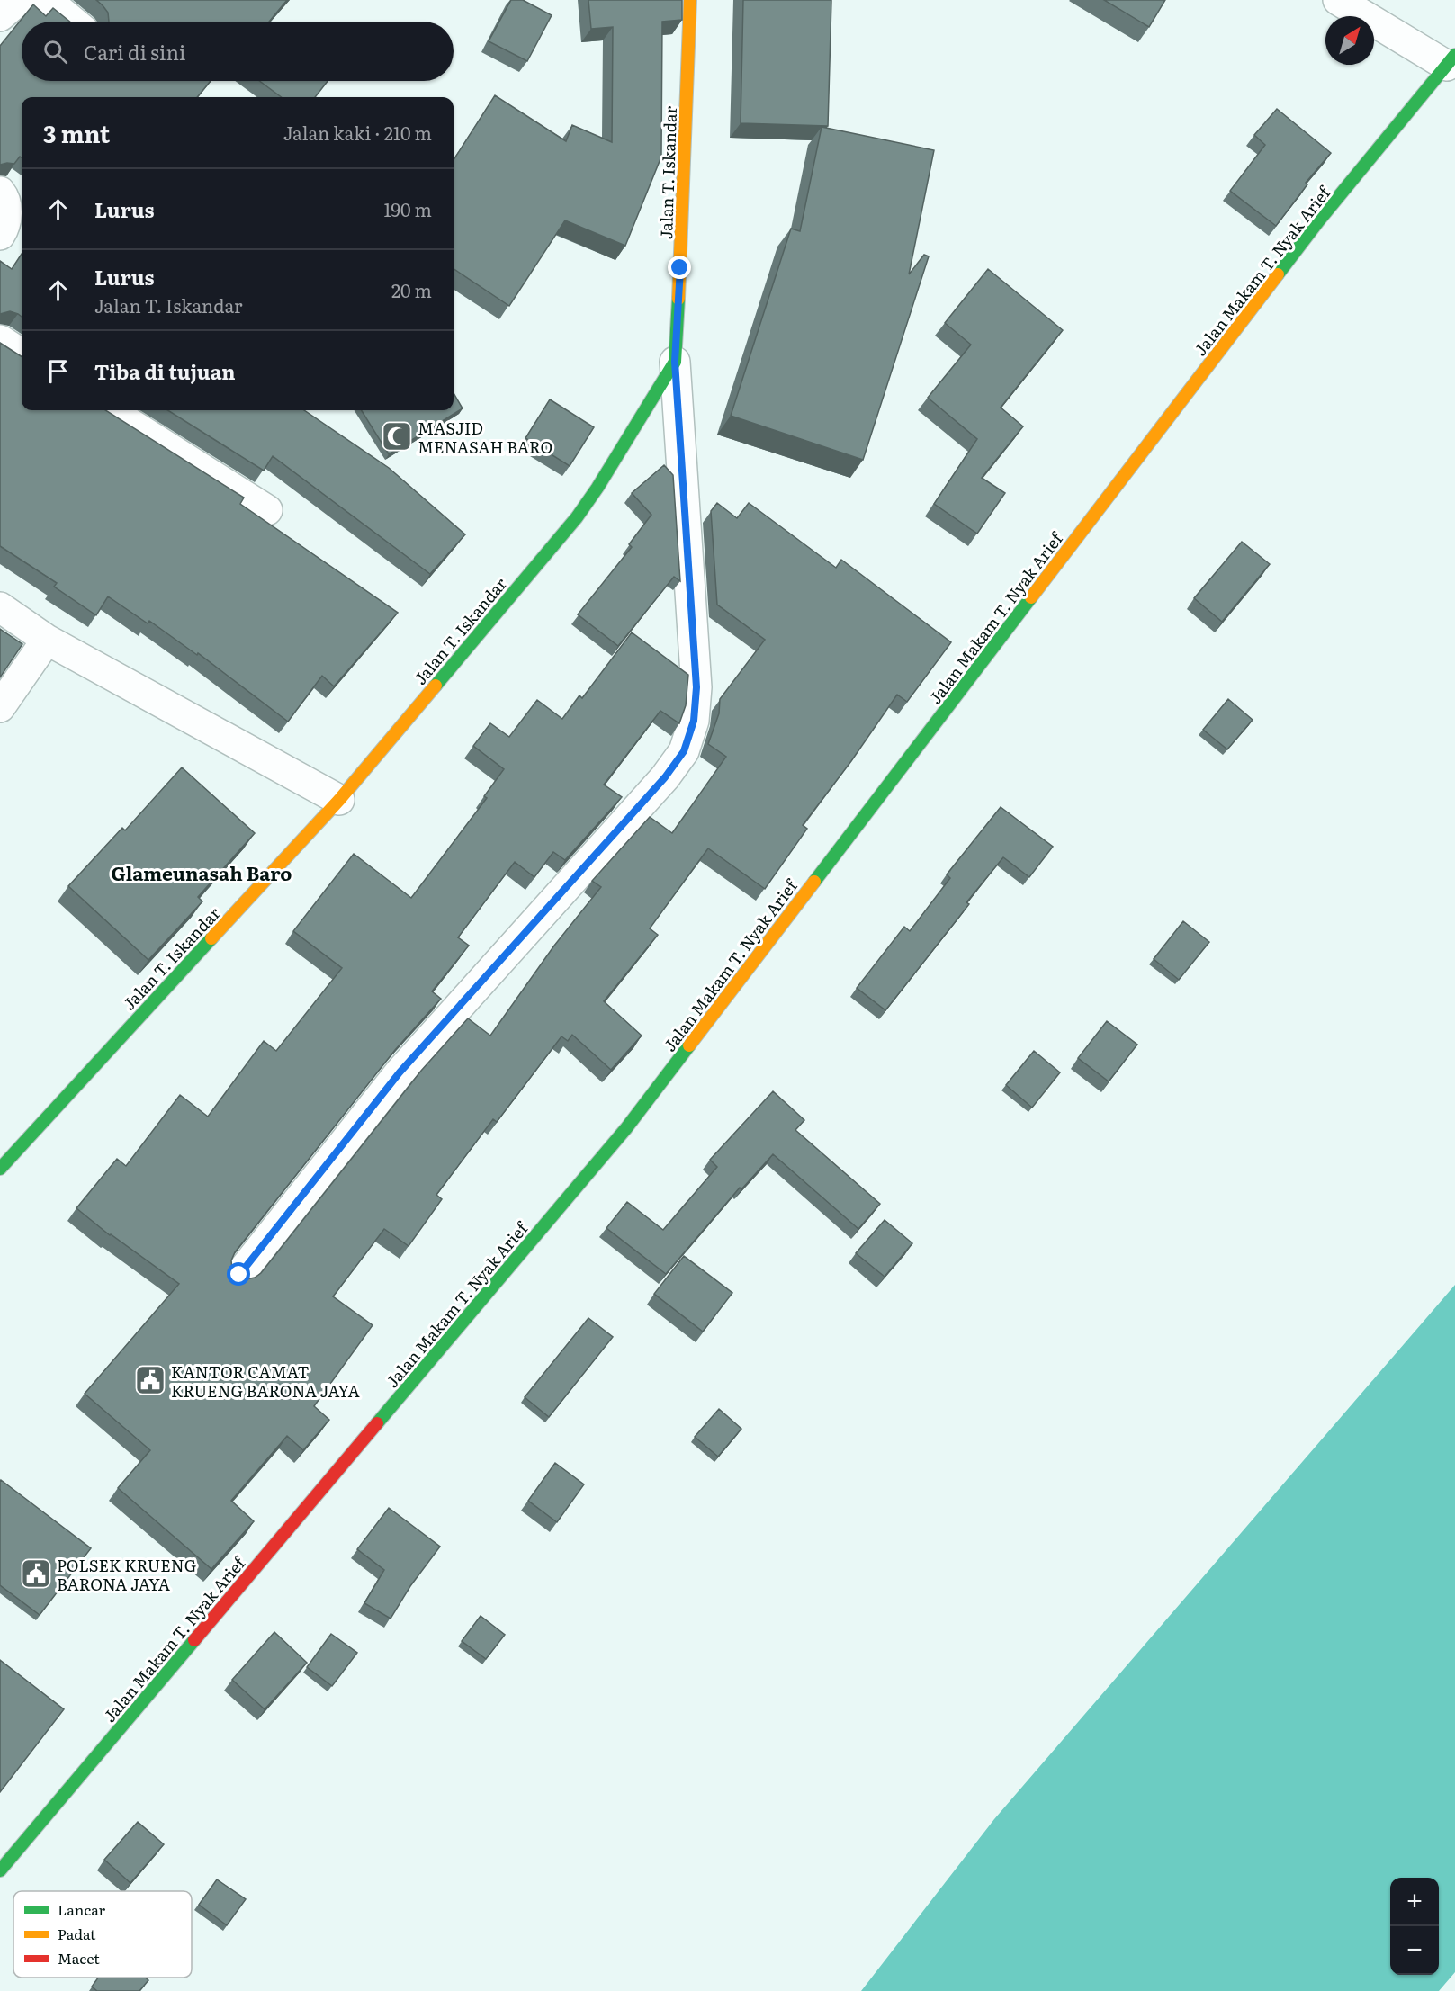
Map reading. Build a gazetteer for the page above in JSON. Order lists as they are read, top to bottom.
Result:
{
  "streets": {
    "street": ["Jalan T. Iskandar", "Jalan Makam T. Nyak Arief"]
  },
  "districts": ["Glameunasah Baro"],
  "places": {
    "mosque": ["MASJID MENASAH BARO"],
    "public building": ["KANTOR CAMAT KRUENG BARONA JAYA", "POLSEK KRUENG BARONA JAYA"]
  },
  "legend": ["Lancar", "Padat", "Macet"],
  "north": "top right",
  "page": {
    "search": "Cari di sini",
    "heading": ["3 mnt", "Jalan kaki · 210 m"],
    "list": [
      ["Lurus", "190 m"],
      ["Lurus", "Jalan T. Iskandar", "20 m"],
      "Tiba di tujuan"
    ],
    "map_buttons": ["+", "−"]
  }
}
